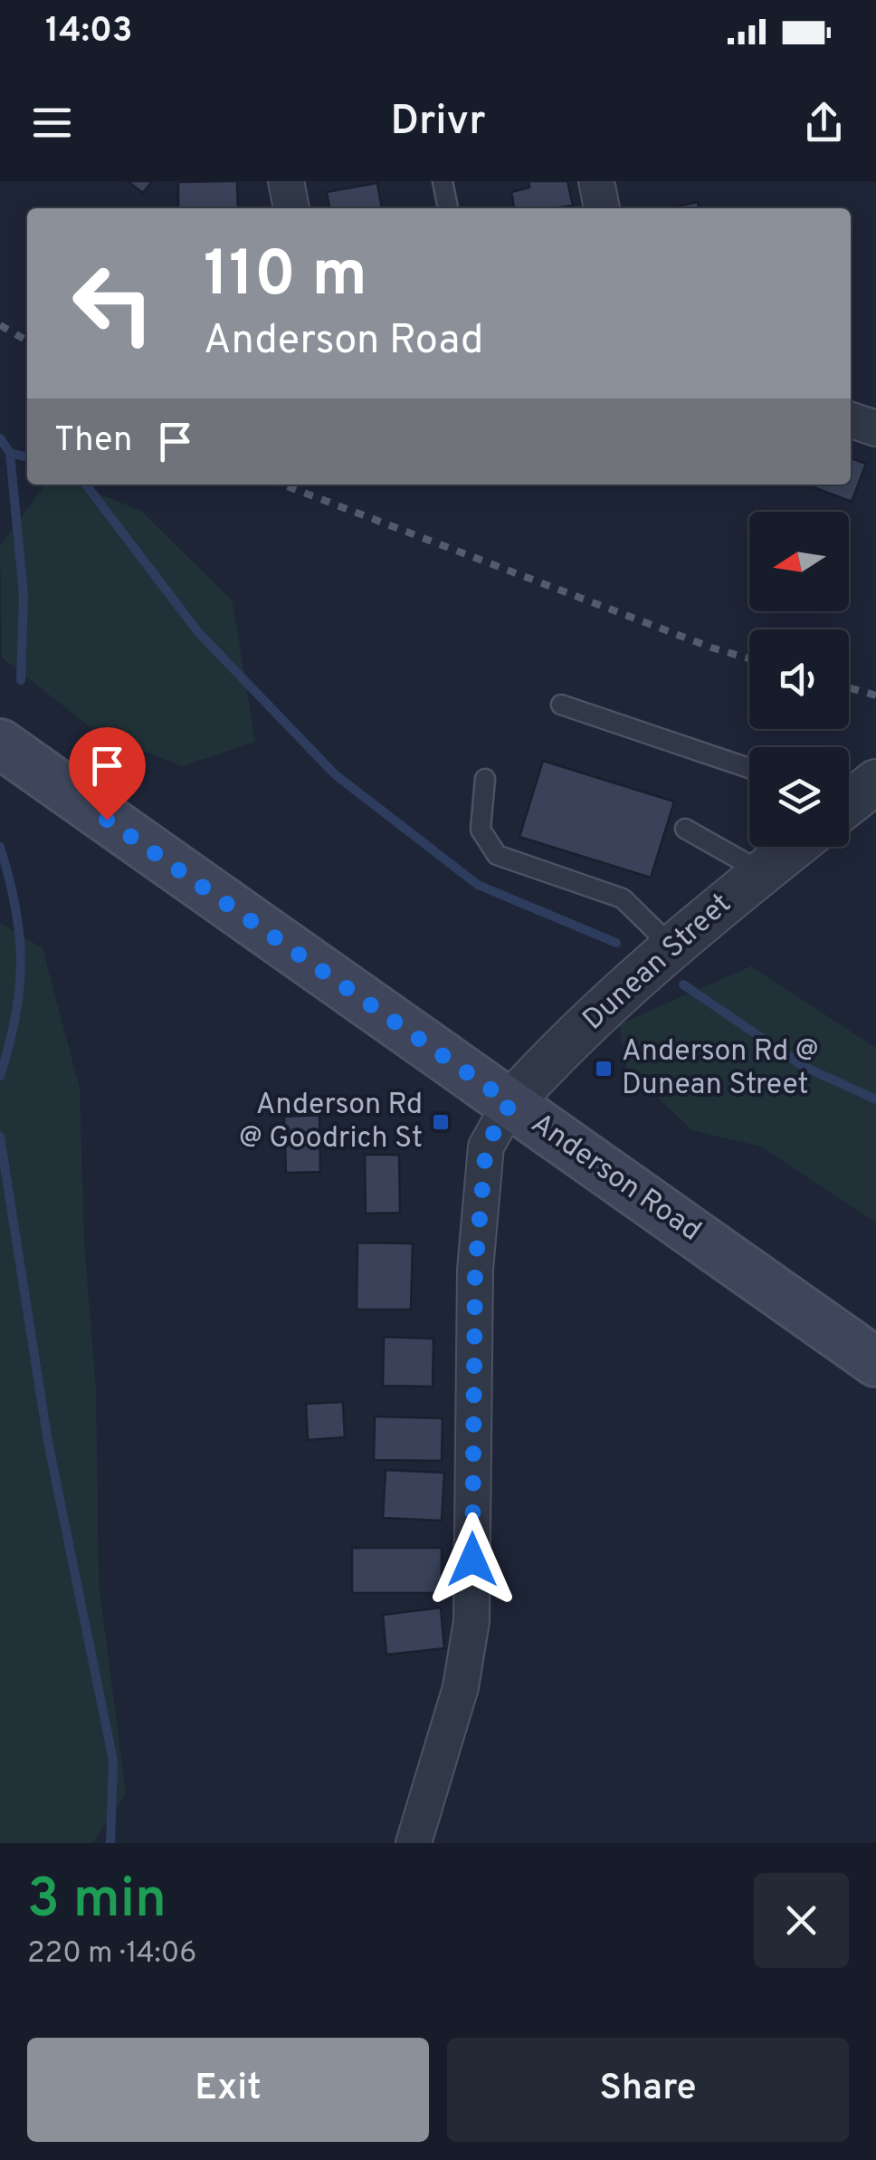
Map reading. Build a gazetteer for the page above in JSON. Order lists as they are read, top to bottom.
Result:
{
  "streets": {
    "main road": ["Anderson Road"],
    "street": ["Dunean Street"]
  },
  "crossings": [
    ["Dunean Street", "Anderson Road"]
  ],
  "places": {
    "transit": ["Anderson Rd @ Dunean Street", "Anderson Rd @ Goodrich St"]
  },
  "north": "left",
  "page": {
    "status": "14:03",
    "header": "Drivr",
    "turn": ["110 m", "Anderson Road"],
    "then": "Then",
    "heading": ["3 min", "220 m · 14:06"],
    "buttons": ["Exit", "Share"]
  }
}
